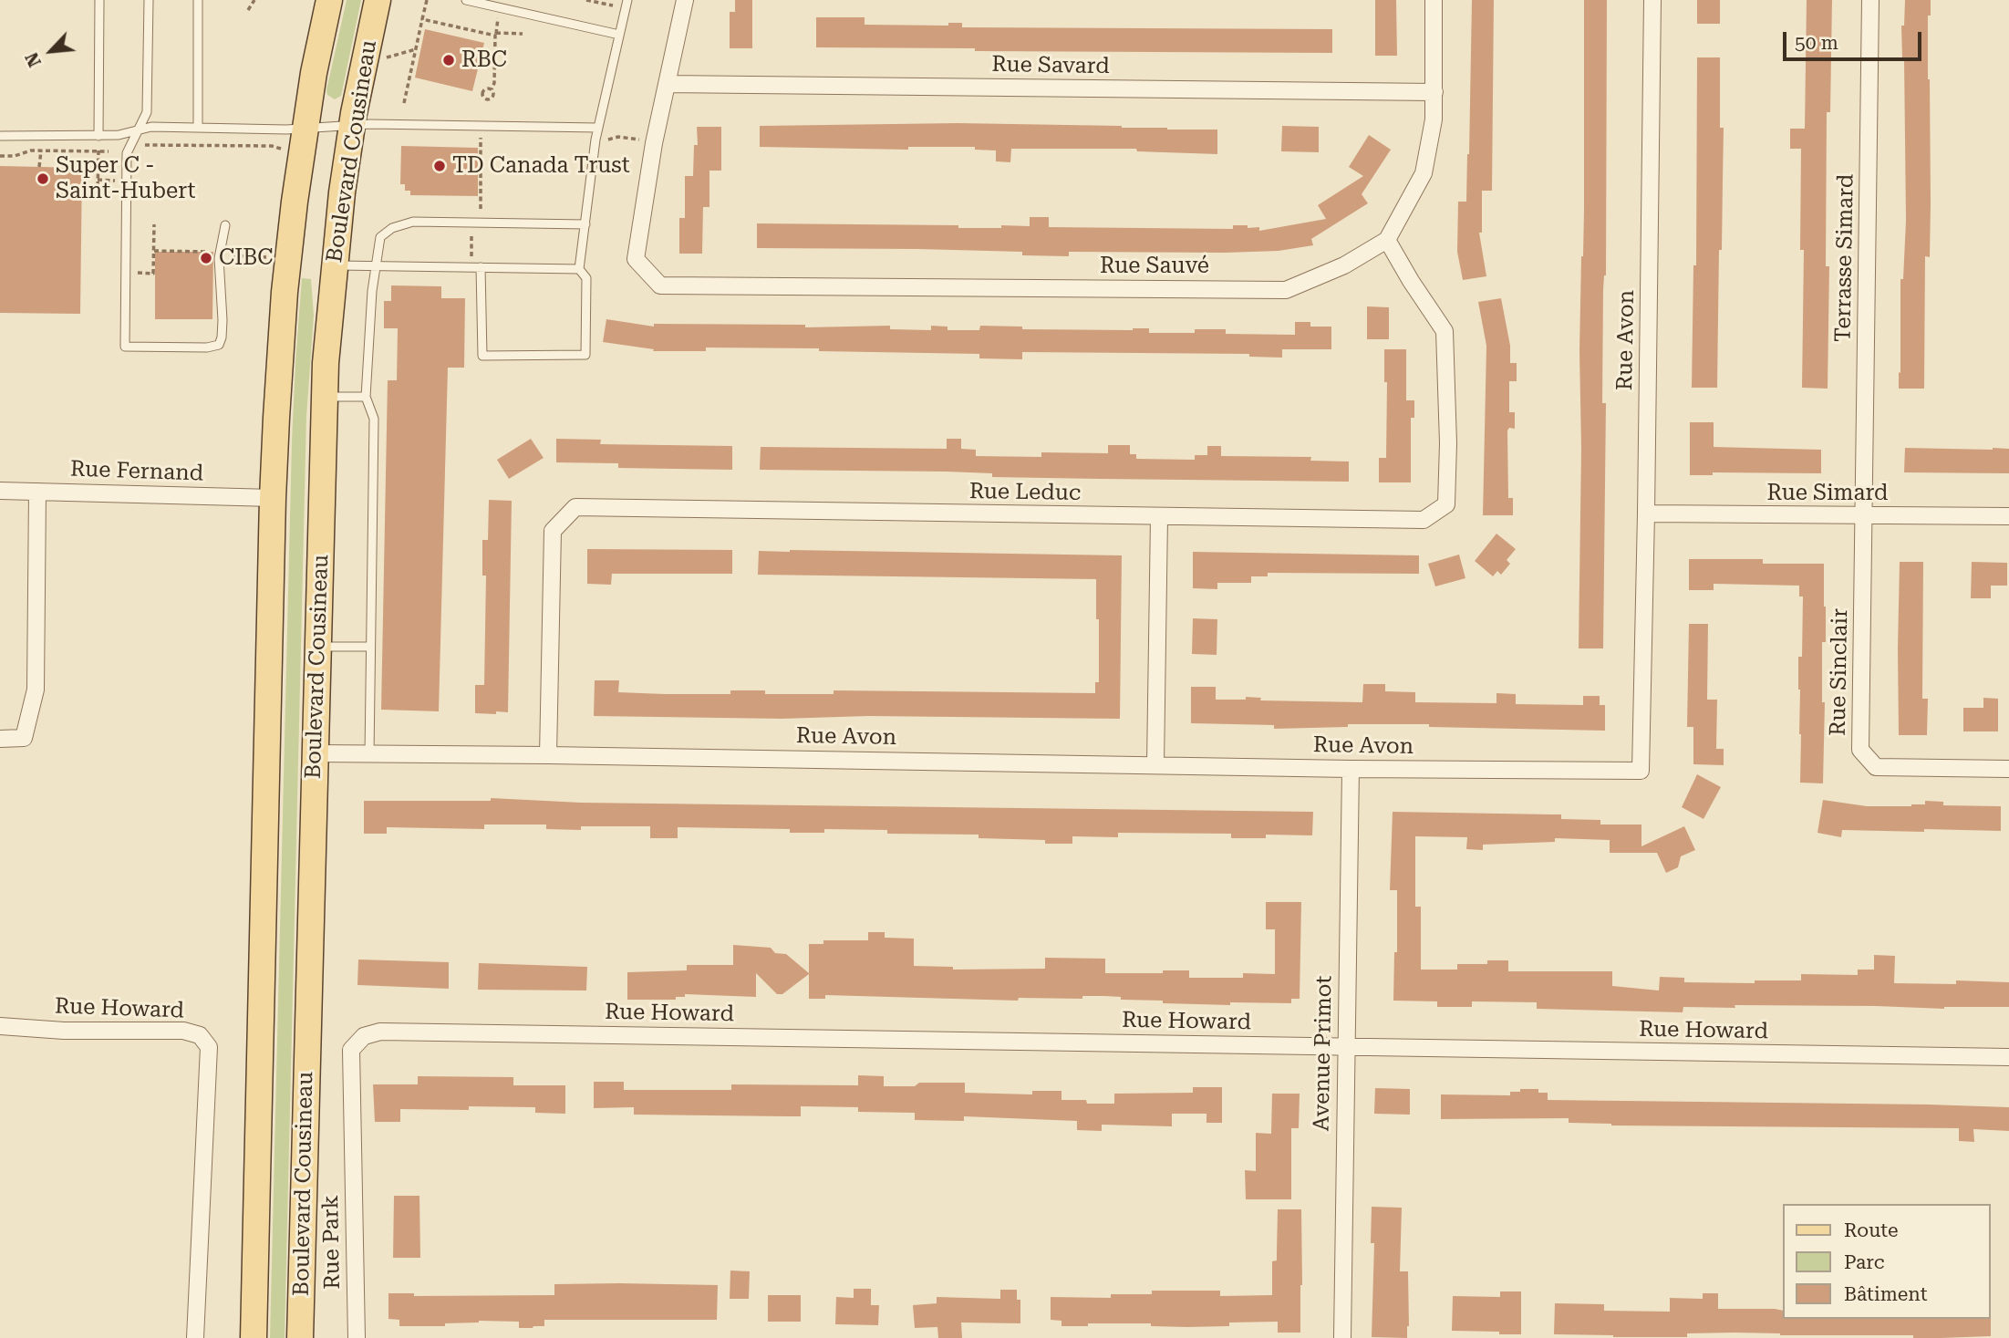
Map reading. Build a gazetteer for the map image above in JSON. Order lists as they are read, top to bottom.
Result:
{
  "streets": {
    "main road": ["Boulevard Cousineau"],
    "street": [
      "Rue Savard",
      "Terrasse Simard",
      "Rue Sauvé",
      "Rue Avon",
      "Rue Fernand",
      "Rue Leduc",
      "Rue Simard",
      "Rue Sinclair",
      "Rue Howard",
      "Avenue Primot",
      "Rue Park"
    ]
  },
  "crossings": [
    ["Rue Savard", "Rue Sauvé"],
    ["Boulevard Cousineau", "Rue Avon"],
    ["Boulevard Cousineau", "Rue Fernand"],
    ["Terrasse Simard", "Rue Simard"],
    ["Terrasse Simard", "Rue Sinclair"],
    ["Rue Sauvé", "Rue Leduc"],
    ["Rue Avon", "Rue Leduc"],
    ["Rue Avon", "Rue Simard"],
    ["Rue Avon", "Avenue Primot"],
    ["Rue Simard", "Rue Sinclair"],
    ["Rue Howard", "Avenue Primot"],
    ["Rue Howard", "Rue Park"]
  ],
  "places": [
    "RBC",
    "TD Canada Trust",
    "Super C - Saint-Hubert",
    "CIBC"
  ],
  "legend": ["Route", "Parc", "Bâtiment"],
  "scale_bar": "50 m",
  "north": "bottom left"
}
